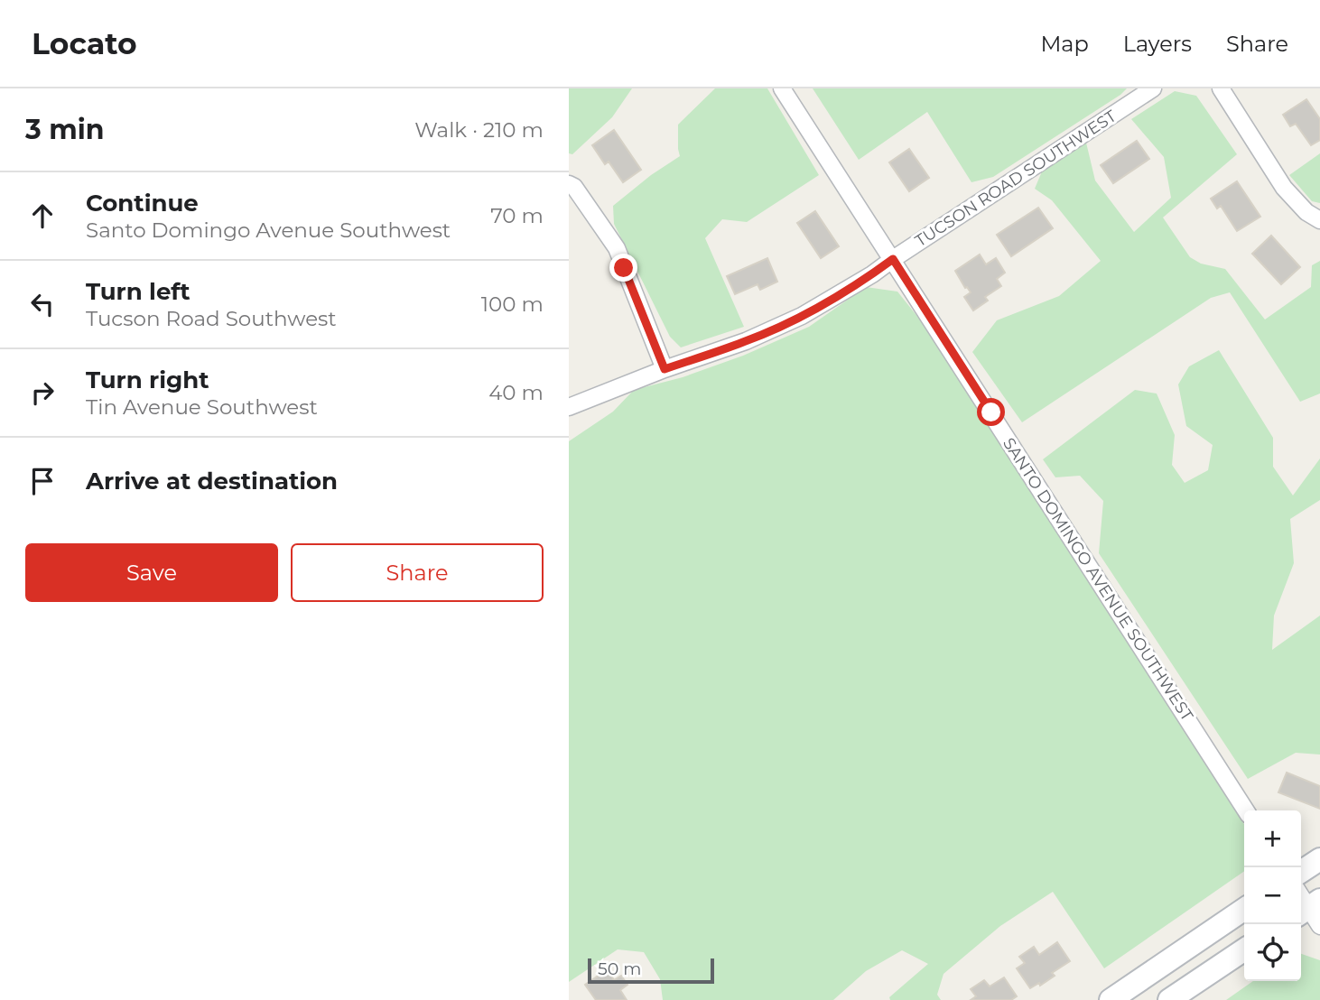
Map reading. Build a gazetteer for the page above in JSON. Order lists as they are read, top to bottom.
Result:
{
  "streets": {
    "street": ["TUCSON ROAD SOUTHWEST", "SANTO DOMINGO AVENUE SOUTHWEST"]
  },
  "crossings": [
    ["TUCSON ROAD SOUTHWEST", "SANTO DOMINGO AVENUE SOUTHWEST"]
  ],
  "scale_bar": "50 m",
  "page": {
    "header": "Locato",
    "nav": ["Map", "Layers", "Share"],
    "heading": ["3 min", "Walk · 210 m"],
    "list": [
      ["Continue", "Santo Domingo Avenue Southwest", "70 m"],
      ["Turn left", "Tucson Road Southwest", "100 m"],
      ["Turn right", "Tin Avenue Southwest", "40 m"],
      "Arrive at destination"
    ],
    "buttons": ["Save", "Share"],
    "map_buttons": ["+", "−"],
    "scale": "50 m"
  }
}
